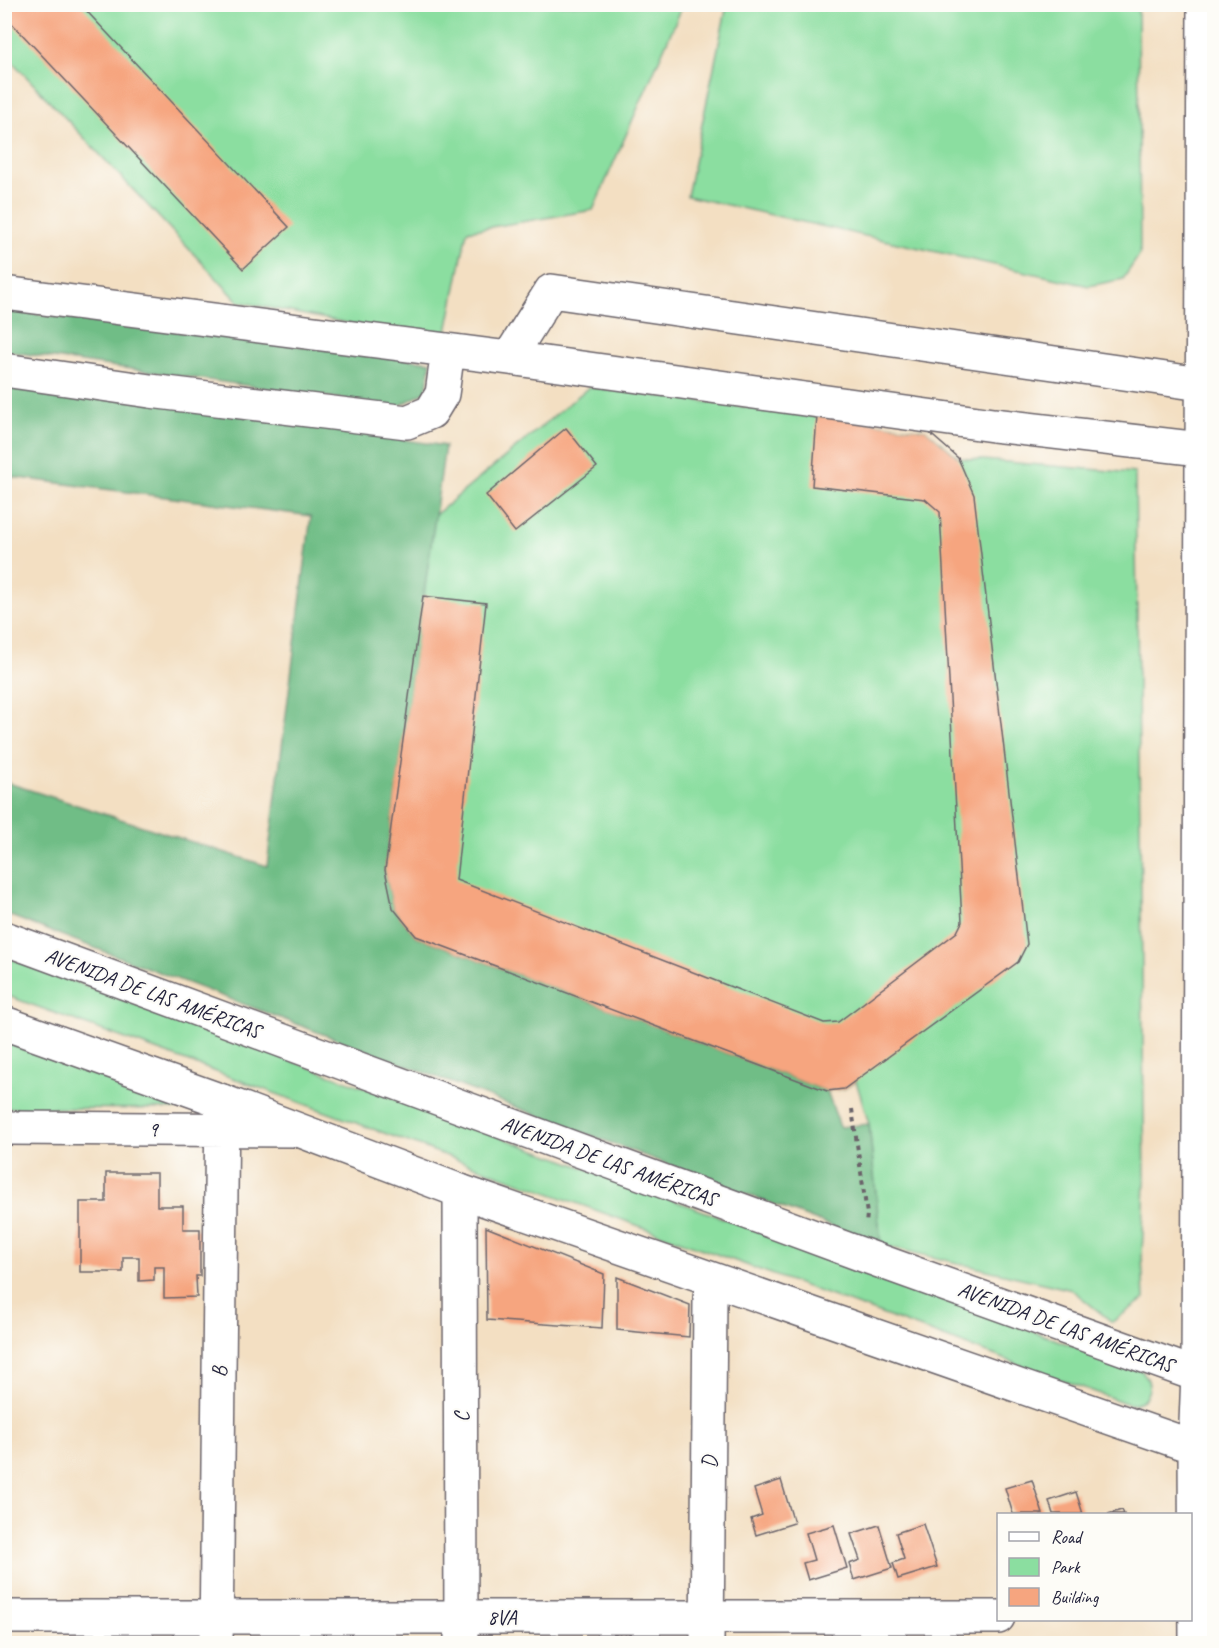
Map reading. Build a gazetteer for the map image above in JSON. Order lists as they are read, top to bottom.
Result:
{
  "streets": {
    "street": [
      "AVENIDA DE LAS AMÉRICAS",
      "9",
      "B",
      "C",
      "D",
      "8VA"
    ]
  },
  "crossings": [
    ["9", "B"],
    ["B", "8VA"],
    ["C", "8VA"],
    ["D", "8VA"]
  ],
  "legend": ["Road", "Park", "Building"]
}
